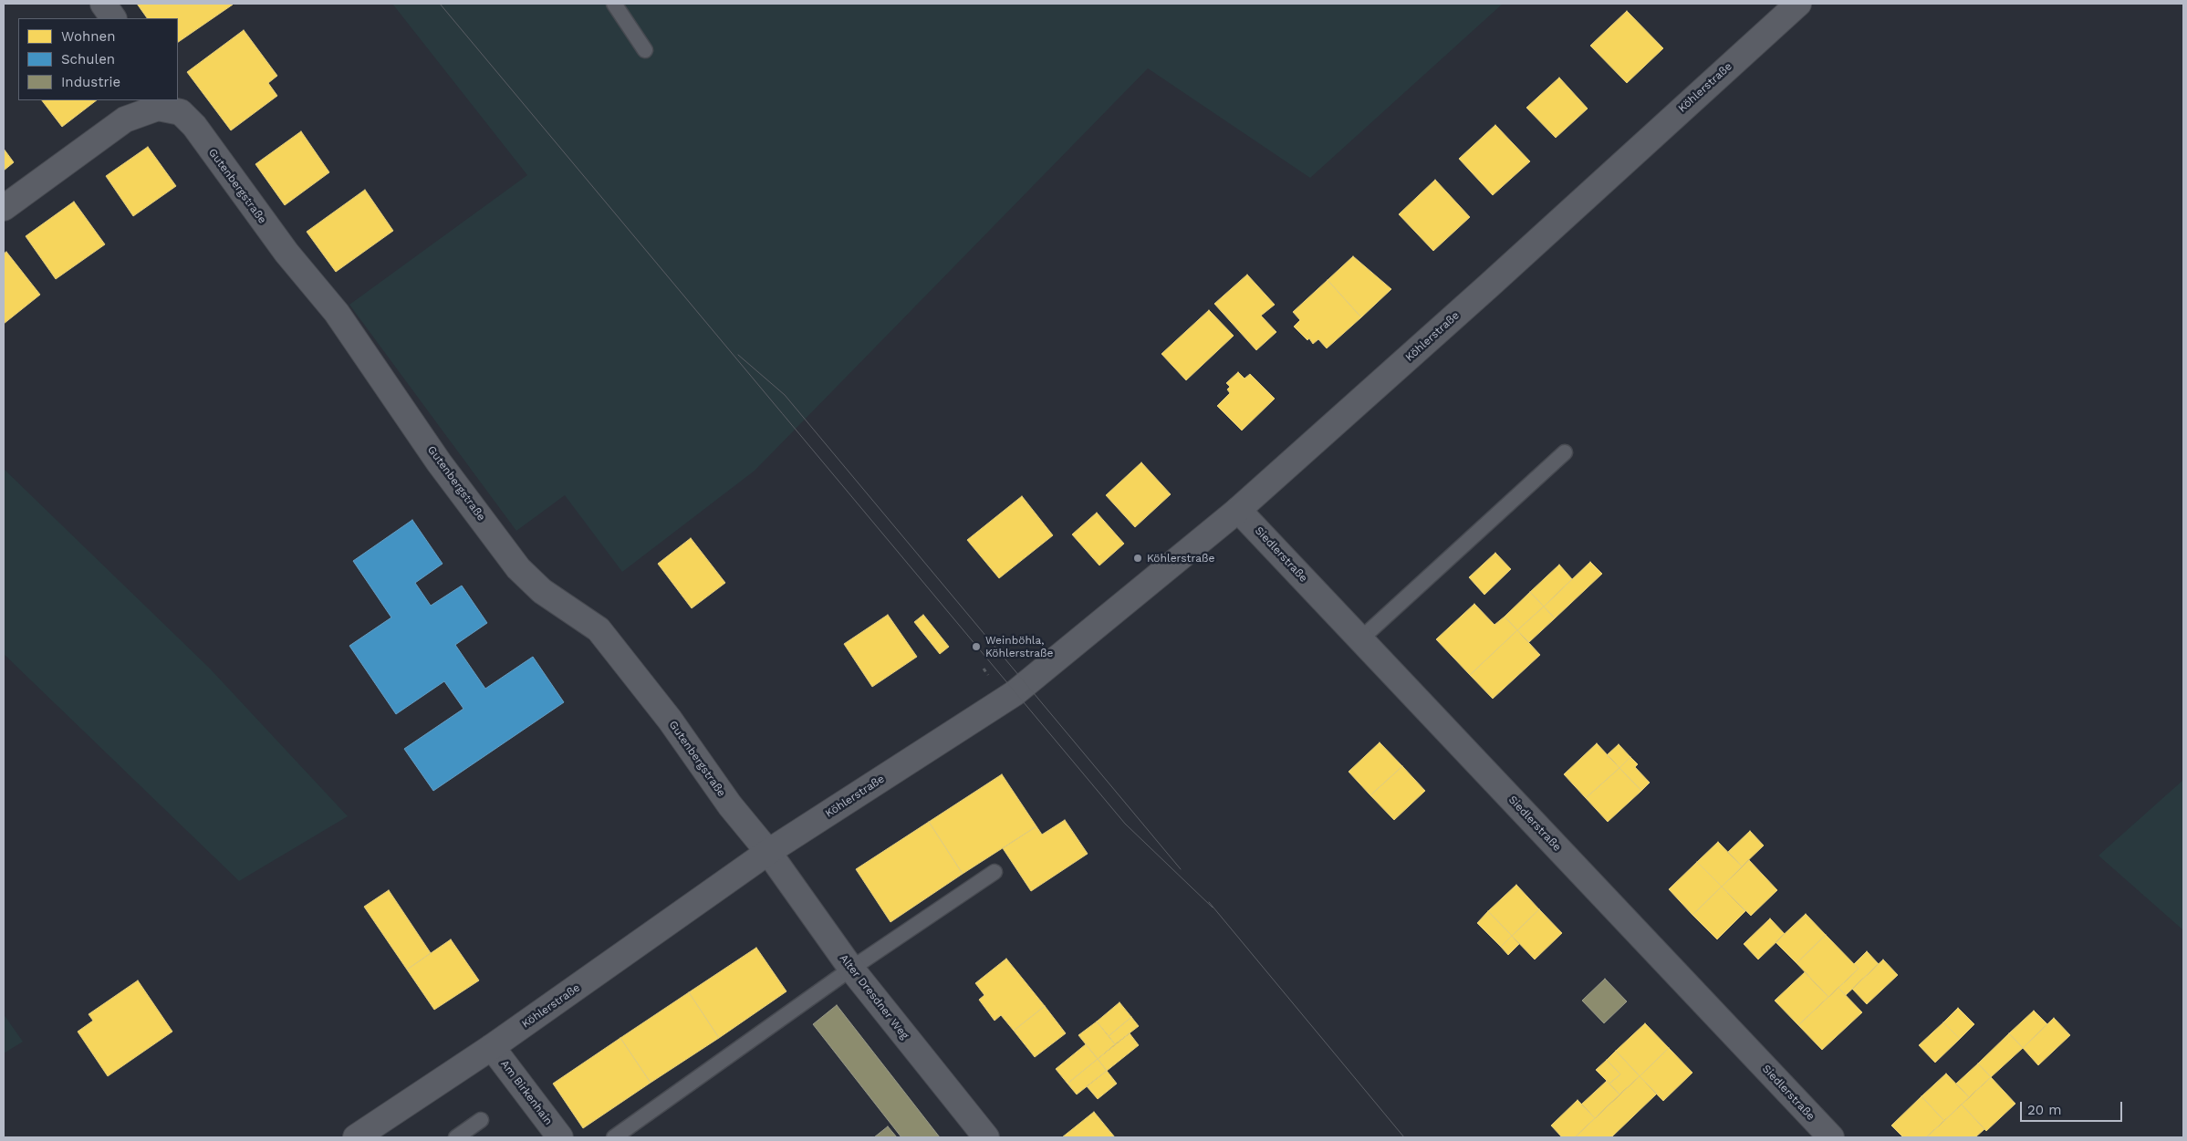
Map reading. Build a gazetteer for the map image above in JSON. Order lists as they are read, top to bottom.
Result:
{
  "streets": {
    "street": [
      "Köhlerstraße",
      "Gutenbergstraße",
      "Siedlerstraße",
      "Alter Dresdner Weg",
      "Am Birkenhain"
    ]
  },
  "crossings": [
    ["Köhlerstraße", "Gutenbergstraße"],
    ["Köhlerstraße", "Siedlerstraße"],
    ["Köhlerstraße", "Alter Dresdner Weg"],
    ["Köhlerstraße", "Am Birkenhain"],
    ["Gutenbergstraße", "Alter Dresdner Weg"]
  ],
  "places": ["Köhlerstraße", "Weinböhla, Köhlerstraße"],
  "legend": ["Wohnen", "Schulen", "Industrie"],
  "scale_bar": "20 m"
}
